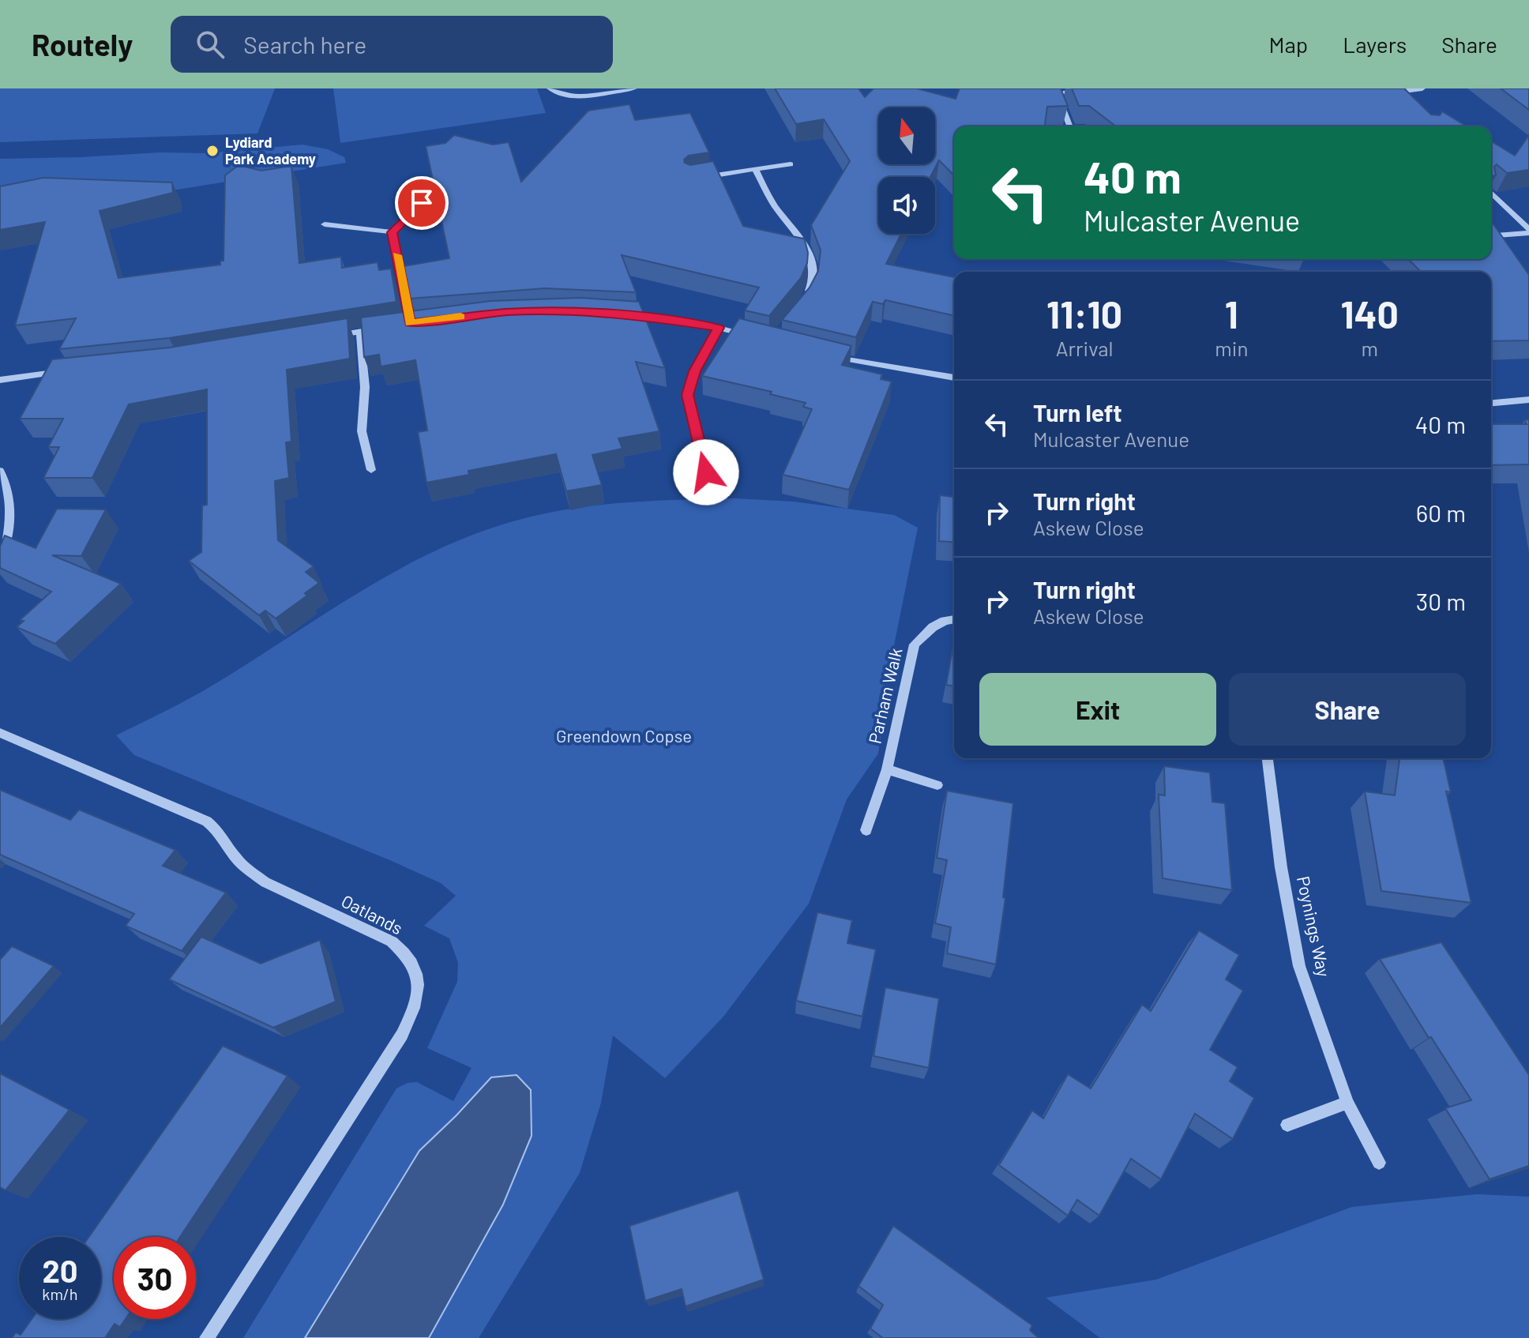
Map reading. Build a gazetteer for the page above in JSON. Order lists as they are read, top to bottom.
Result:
{
  "streets": {
    "street": ["Parham Walk", "Oatlands", "Poynings Way"]
  },
  "parks": ["Greendown Copse"],
  "places": ["Lydiard Park Academy"],
  "north": "top",
  "page": {
    "header": "Routely",
    "search": "Search here",
    "nav": ["Map", "Layers", "Share"],
    "turn": ["40 m", "Mulcaster Avenue"],
    "eta": [
      "11:10",
      "Arrival",
      "1",
      "min",
      "140",
      "m"
    ],
    "list": [
      {
        "name": "Turn left",
        "note": "Mulcaster Avenue",
        "value": "40 m"
      },
      {
        "name": "Turn right",
        "note": "Askew Close",
        "value": "60 m"
      },
      {
        "name": "Turn right",
        "note": "Askew Close",
        "value": "30 m"
      }
    ],
    "buttons": ["Exit", "Share"],
    "speed": "20 km/h",
    "limit": "30"
  }
}
